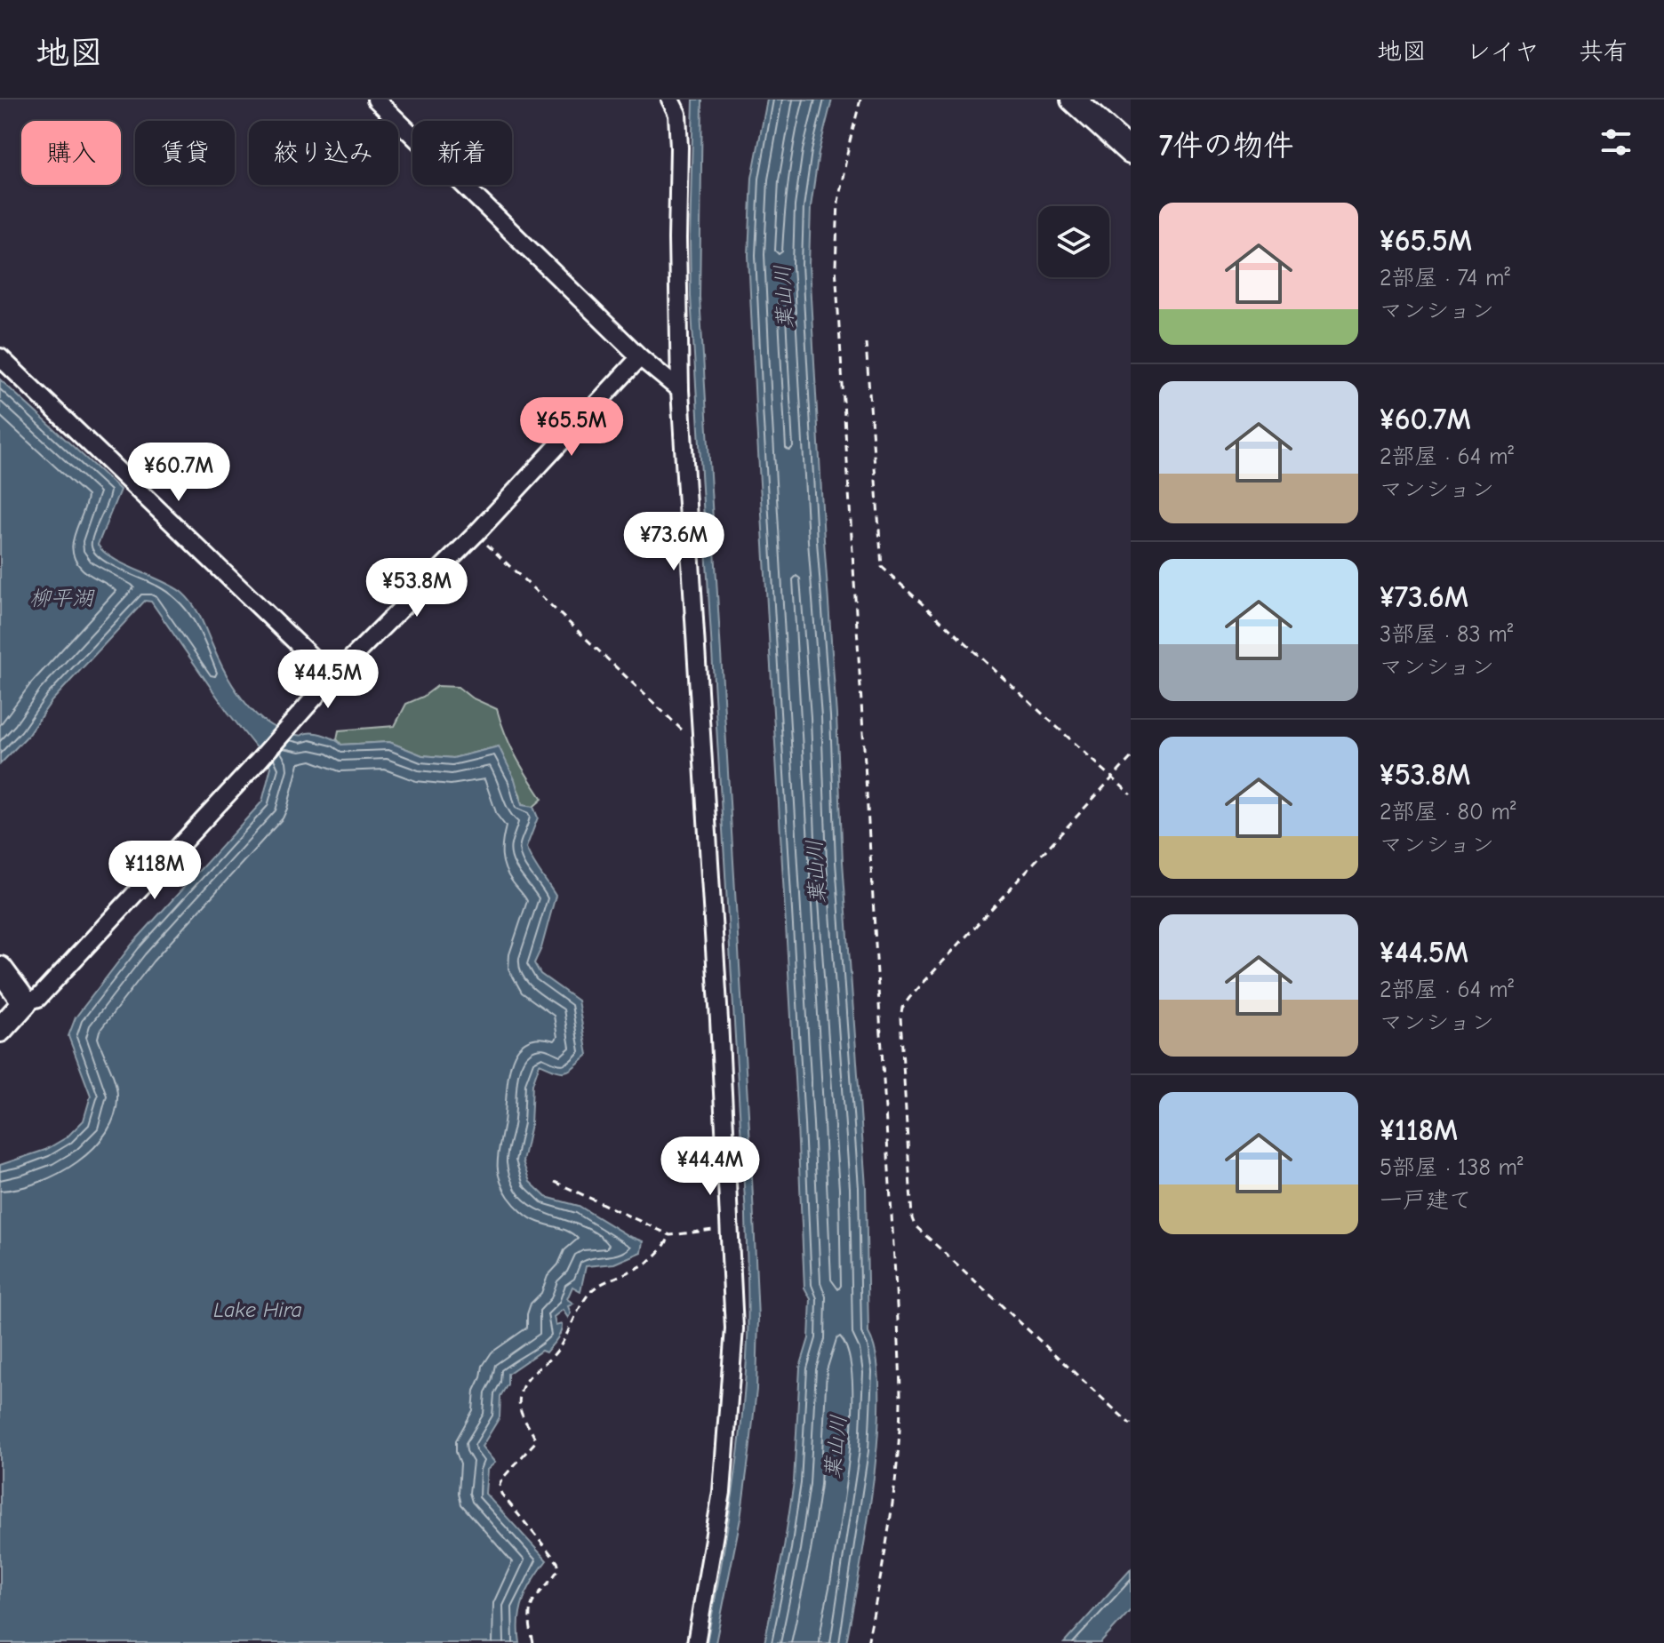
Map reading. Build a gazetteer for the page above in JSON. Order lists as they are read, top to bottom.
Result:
{
  "water": ["葉山川", "柳平湖", "Lake Hira"],
  "page": {
    "header": "地図",
    "nav": ["地図", "レイヤ", "共有"],
    "heading": "7件の物件",
    "chip": [
      "購入",
      "賃貸",
      "絞り込み",
      "新着"
    ],
    "list": [
      {
        "name": "¥65.5M",
        "note": "2部屋 · 74 m² · マンション"
      },
      {
        "name": "¥60.7M",
        "note": "2部屋 · 64 m² · マンション"
      },
      {
        "name": "¥73.6M",
        "note": "3部屋 · 83 m² · マンション"
      },
      {
        "name": "¥53.8M",
        "note": "2部屋 · 80 m² · マンション"
      },
      {
        "name": "¥44.5M",
        "note": "2部屋 · 64 m² · マンション"
      },
      {
        "name": "¥118M",
        "note": "5部屋 · 138 m² · 一戸建て"
      }
    ],
    "price": [
      "¥65.5M",
      "¥60.7M",
      "¥73.6M",
      "¥53.8M",
      "¥44.5M",
      "¥118M",
      "¥44.4M"
    ]
  }
}
